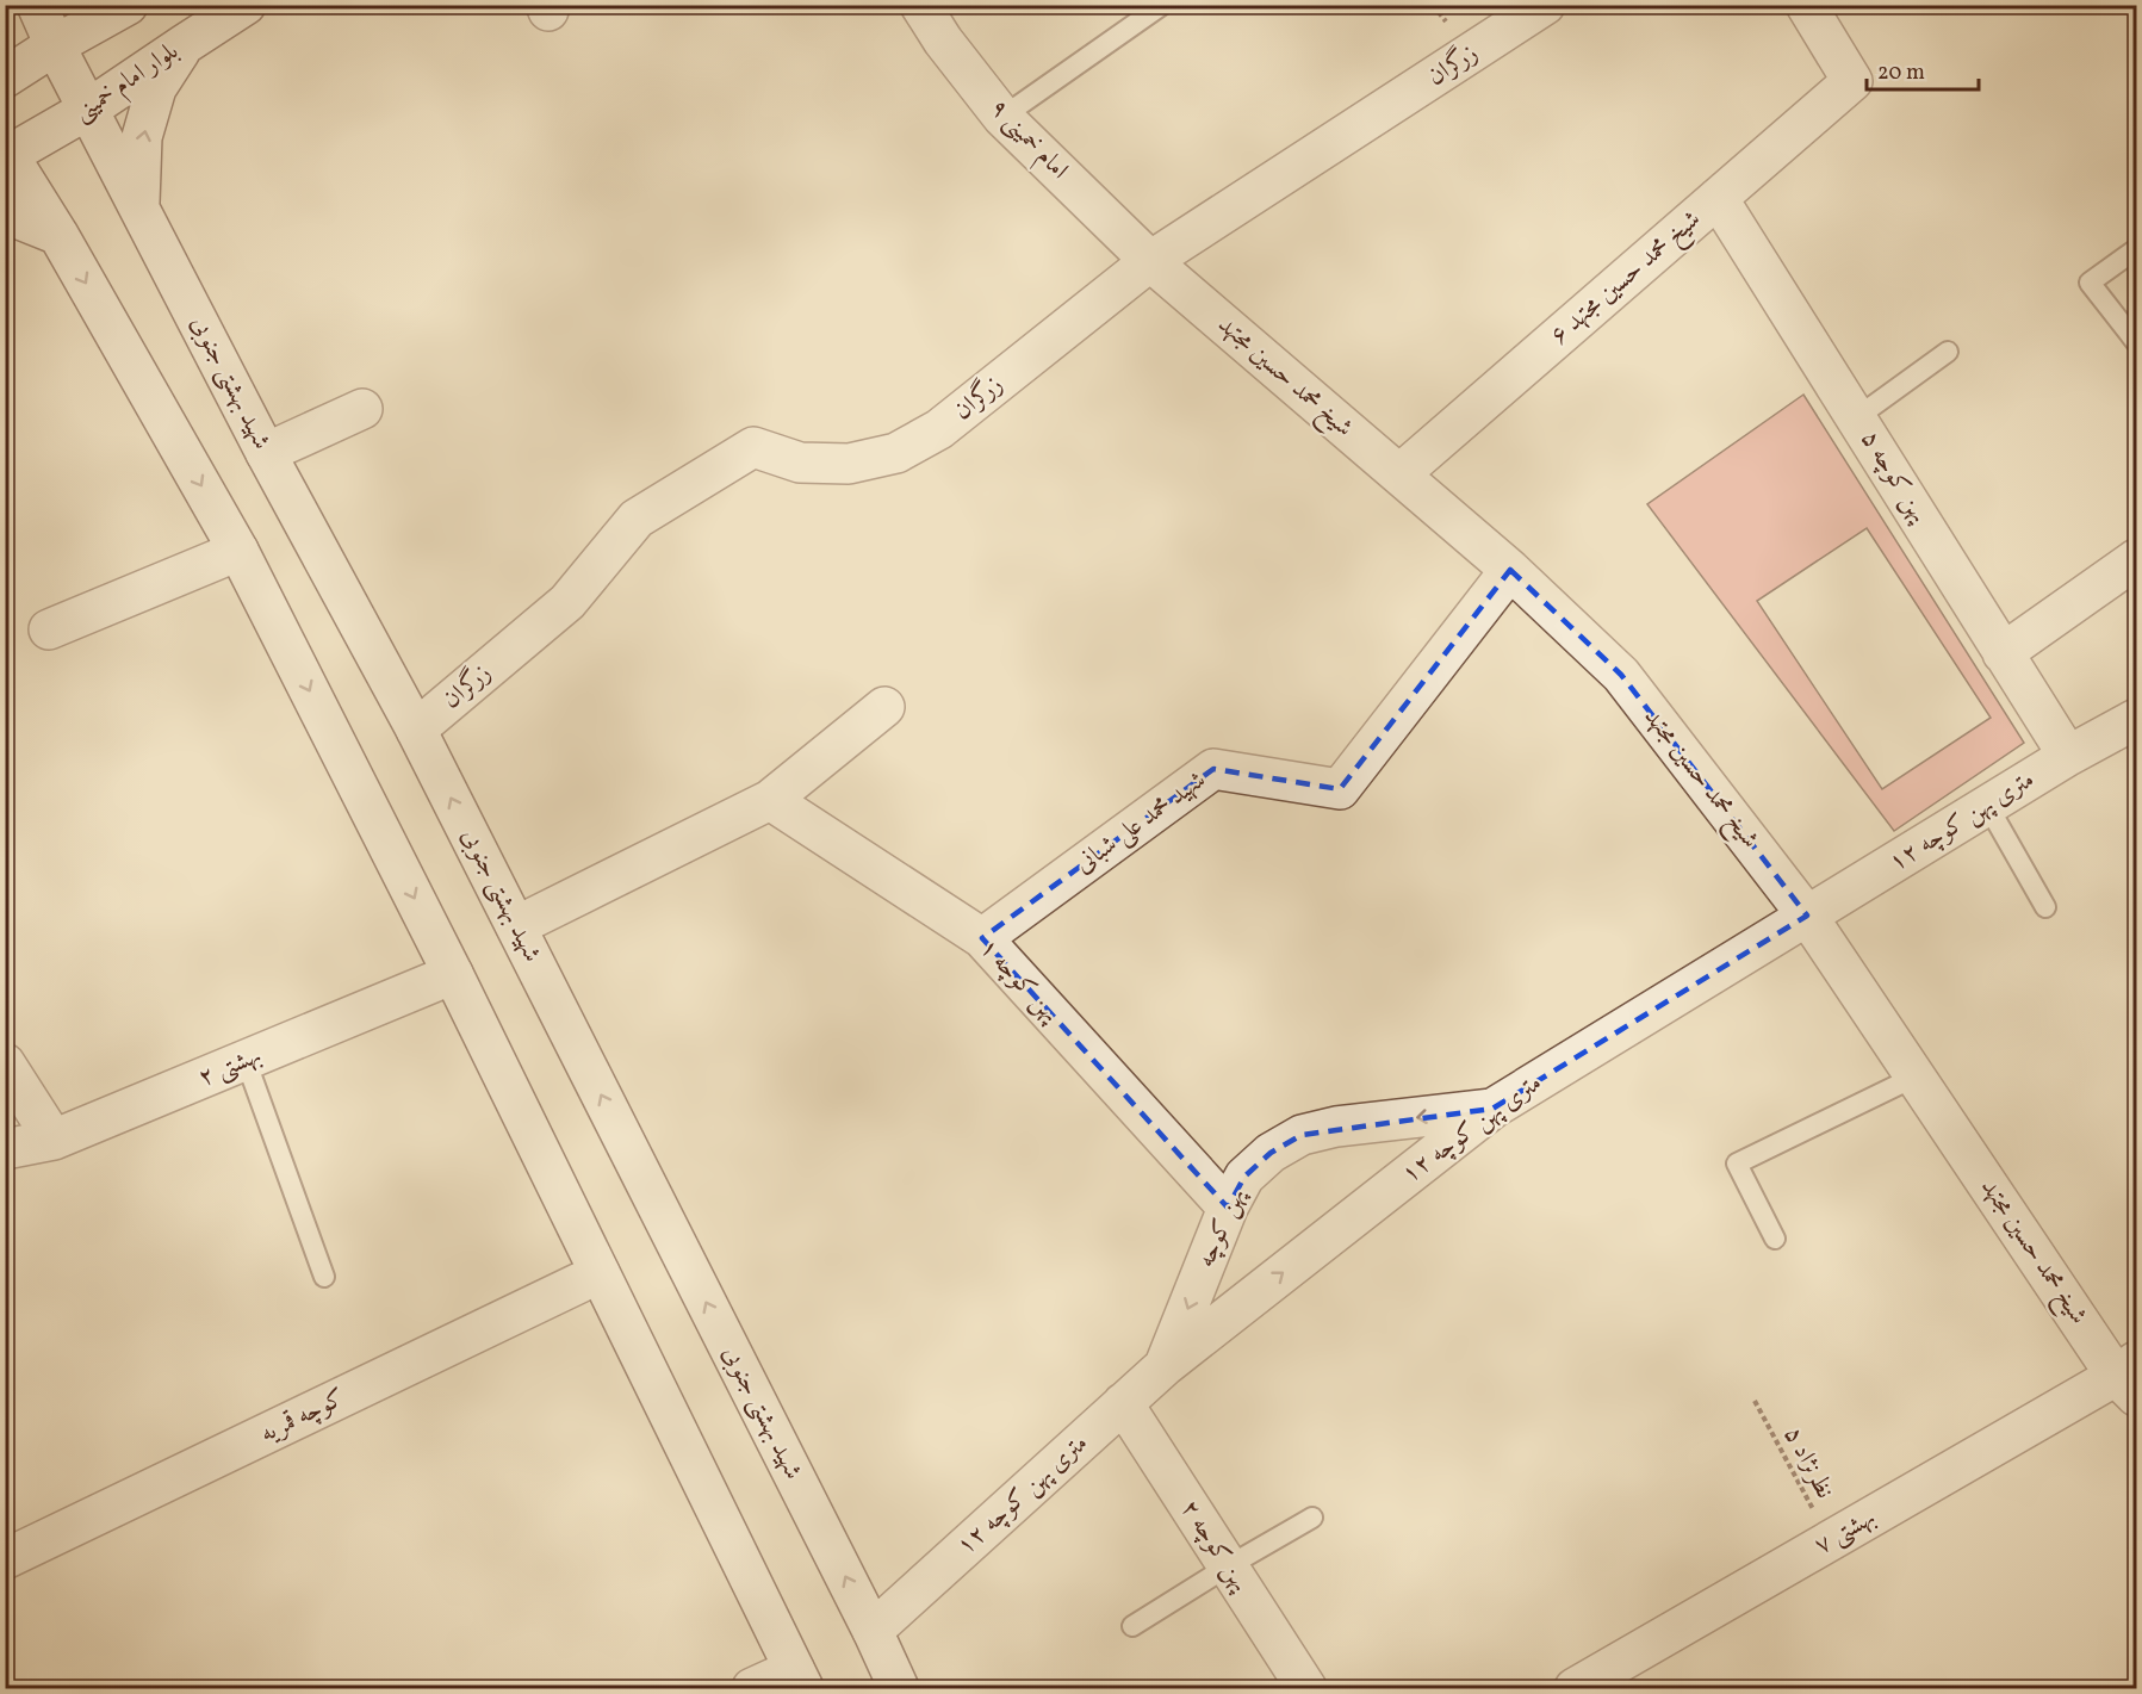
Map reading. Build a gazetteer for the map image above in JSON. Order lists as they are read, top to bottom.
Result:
{
  "streets": {
    "street": [
      "زرگران",
      "بلوار امام خمینی",
      "امام خمینی ۹",
      "شیخ محمد حسین مجتهد ۶",
      "شیخ محمد حسین مجتهد",
      "شهید بهشتی جنوبی",
      "پهن کوچه ۵",
      "۱۲ متری پهن کوچه",
      "شهید محمد علی شبانی",
      "پهن کوچه ۱",
      "بهشتی ۲",
      "پهن کوچه",
      "کوچه قمریه",
      "بهشتی ۷",
      "پهن کوچه ۲"
    ],
    "path": ["نظرنژاد ۵"]
  },
  "crossings": [
    ["زرگران", "امام خمینی ۹"],
    ["زرگران", "شیخ محمد حسین مجتهد"],
    ["زرگران", "شهید بهشتی جنوبی"],
    ["بلوار امام خمینی", "شهید بهشتی جنوبی"],
    ["امام خمینی ۹", "شیخ محمد حسین مجتهد"],
    ["شیخ محمد حسین مجتهد ۶", "شیخ محمد حسین مجتهد"],
    ["شیخ محمد حسین مجتهد ۶", "پهن کوچه ۵"],
    ["شیخ محمد حسین مجتهد", "۱۲ متری پهن کوچه"],
    ["شیخ محمد حسین مجتهد", "شهید محمد علی شبانی"],
    ["شیخ محمد حسین مجتهد", "بهشتی ۷"],
    ["شهید بهشتی جنوبی", "۱۲ متری پهن کوچه"],
    ["پهن کوچه ۵", "۱۲ متری پهن کوچه"],
    ["۱۲ متری پهن کوچه", "پهن کوچه"],
    ["۱۲ متری پهن کوچه", "پهن کوچه ۲"],
    ["شهید محمد علی شبانی", "پهن کوچه ۱"],
    ["پهن کوچه ۱", "پهن کوچه"],
    ["نظرنژاد ۵", "بهشتی ۷"]
  ],
  "one_way": ["پهن کوچه"],
  "scale_bar": "20 m"
}
